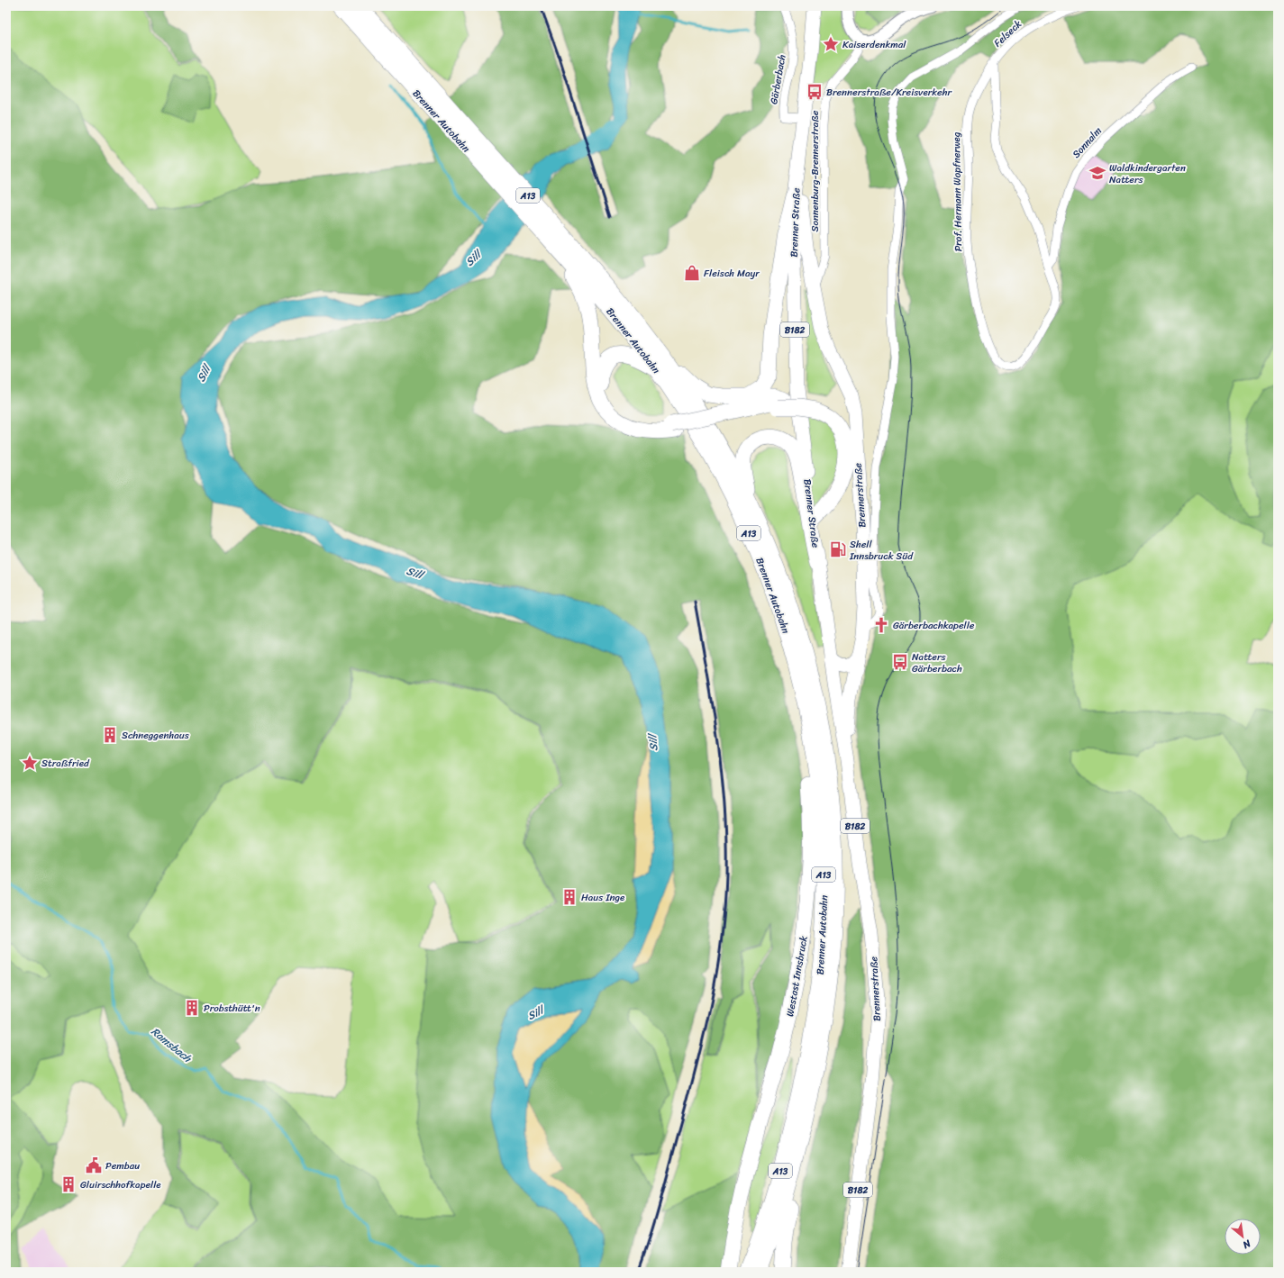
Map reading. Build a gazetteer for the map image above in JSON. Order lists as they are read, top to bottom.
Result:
{
  "streets": {
    "highway": ["Brenner Autobahn", "A13", "Westast Innsbruck"],
    "main road": ["Brenner Straße", "B182", "Brennerstraße"],
    "street": [
      "Felseck",
      "Gärberbach",
      "Sonnalm",
      "Sonnenburg-Brennerstraße",
      "Prof. Hermann Wopfnerweg"
    ]
  },
  "crossings": [
    ["Felseck", "Prof. Hermann Wopfnerweg"],
    ["Gärberbach", "Brenner Straße"],
    ["Brenner Autobahn", "A13"],
    ["Brenner Autobahn", "Westast Innsbruck"],
    ["Sonnalm", "Prof. Hermann Wopfnerweg"],
    ["Sonnenburg-Brennerstraße", "Brenner Straße"],
    ["Brenner Straße", "B182"],
    ["Brenner Straße", "Brennerstraße"],
    ["B182", "Brennerstraße"]
  ],
  "water": ["Sill", "Ramsbach"],
  "places": {
    "place": ["Kaiserdenkmal", "Straßfried"],
    "bus stop": ["Brennerstraße/Kreisverkehr", "Natters Gärberbach"],
    "school or university": ["Waldkindergarten Natters"],
    "shop": ["Fleisch Mayr"],
    "fuel station": ["Shell Innsbruck Süd"],
    "church": ["Gärberbachkapelle"],
    "building": [
      "Schneggenhaus",
      "Haus Inge",
      "Probsthütt'n",
      "Gluirschhofkapelle"
    ],
    "public building": ["Pembau"]
  },
  "north": "bottom right"
}
